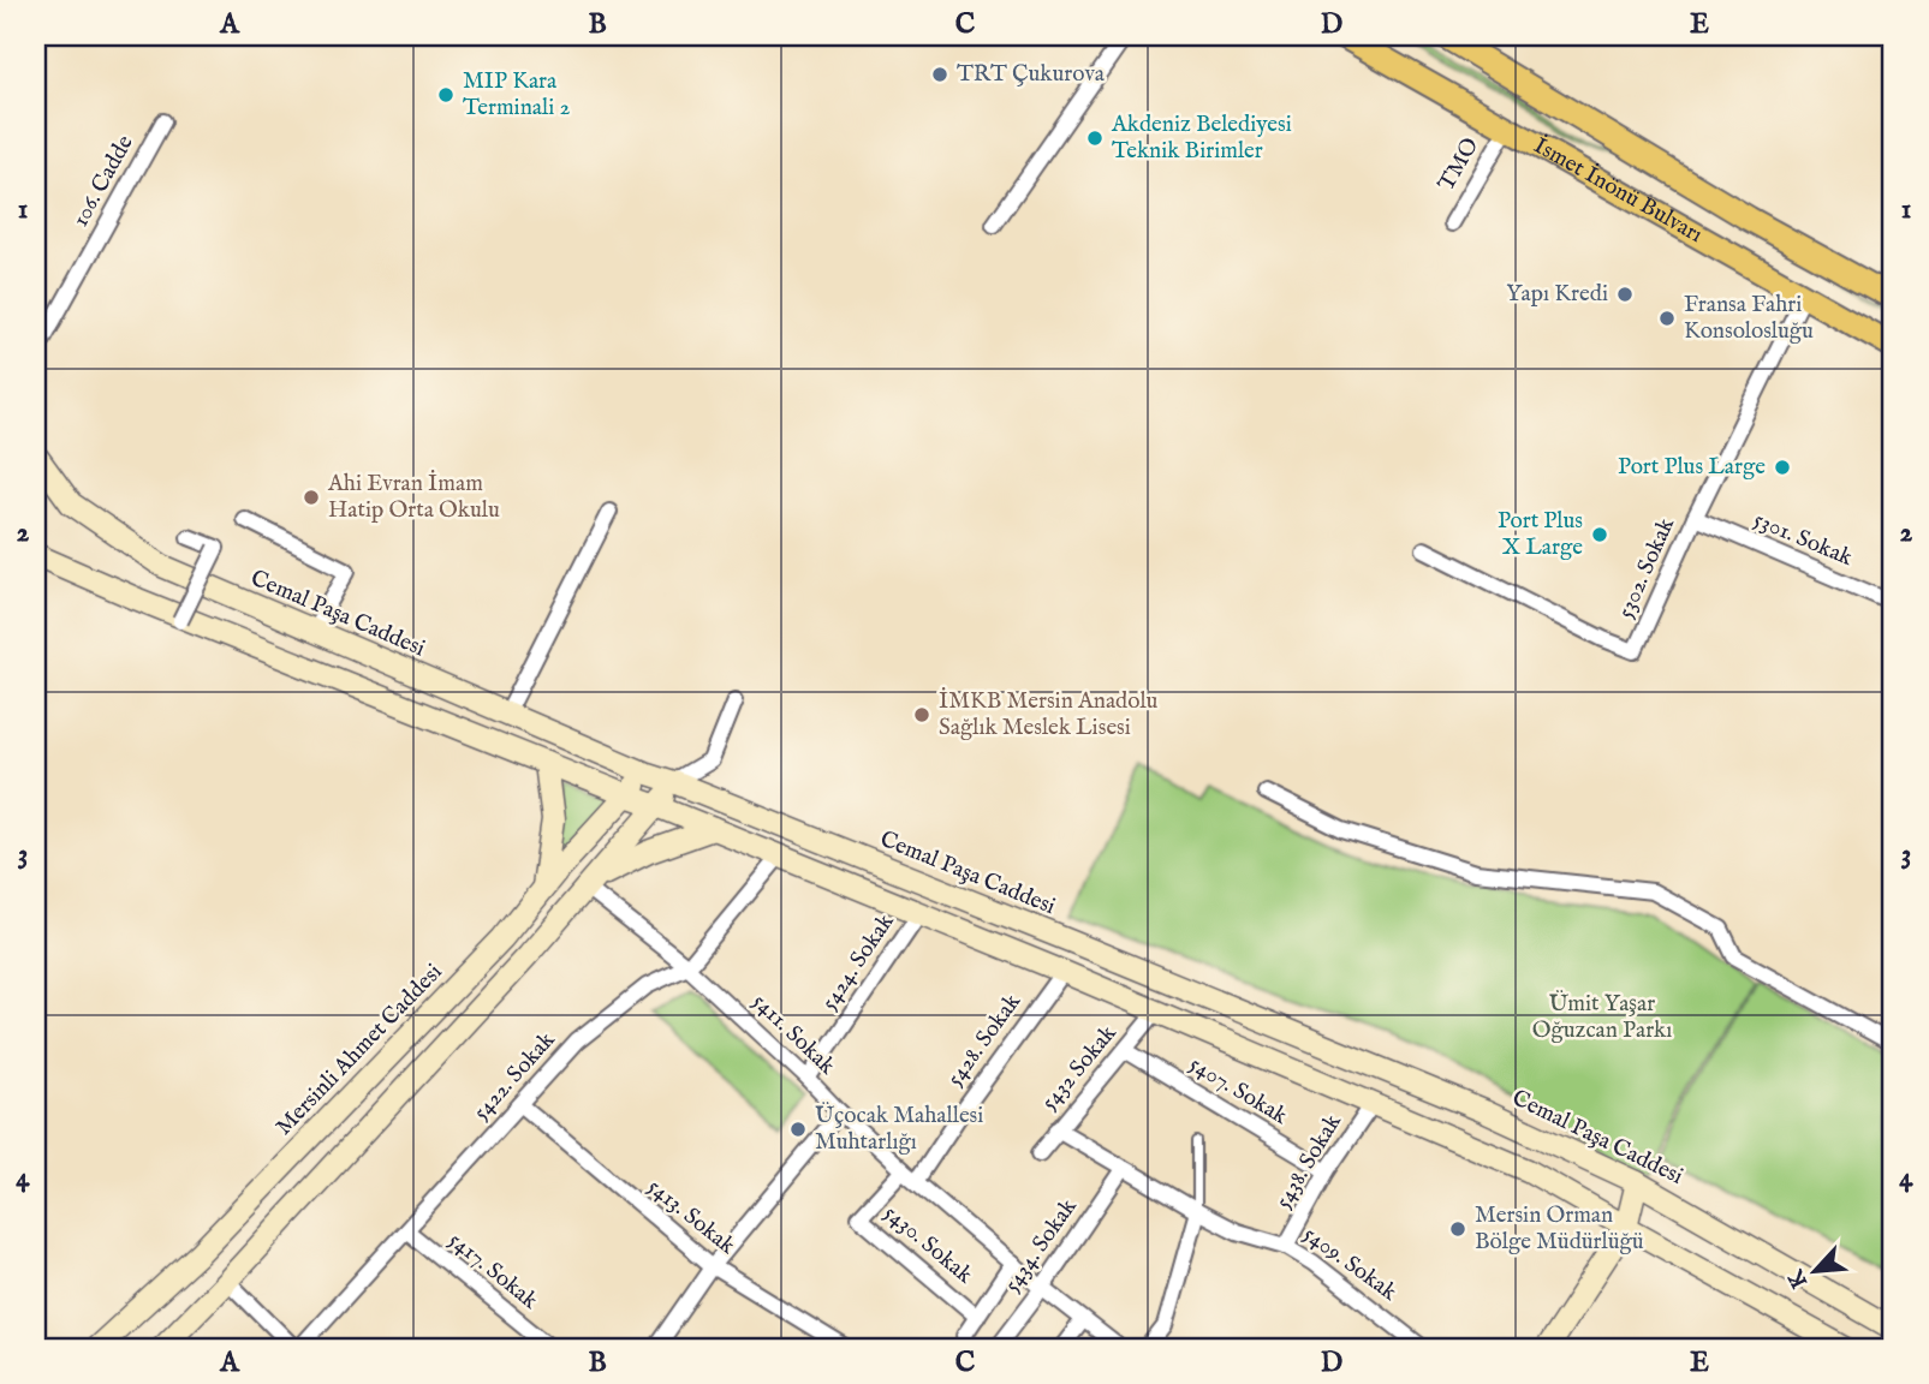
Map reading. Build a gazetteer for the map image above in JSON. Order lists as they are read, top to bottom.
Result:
{
  "streets": {
    "main road": ["İsmet İnönü Bulvarı", "Cemal Paşa Caddesi", "Mersinli Ahmet Caddesi"],
    "street": [
      "TMO",
      "106. Cadde",
      "5301. Sokak",
      "5302. Sokak",
      "5424. Sokak",
      "5411. Sokak",
      "5428. Sokak",
      "5432 Sokak",
      "5422. Sokak",
      "5407. Sokak",
      "5438. Sokak",
      "5413. Sokak",
      "5430. Sokak",
      "5434. Sokak",
      "5409. Sokak",
      "5417. Sokak"
    ]
  },
  "crossings": [
    ["TMO", "İsmet İnönü Bulvarı"],
    ["İsmet İnönü Bulvarı", "5302. Sokak"],
    ["5301. Sokak", "5302. Sokak"],
    ["Cemal Paşa Caddesi", "Mersinli Ahmet Caddesi"],
    ["5424. Sokak", "5411. Sokak"],
    ["5411. Sokak", "5428. Sokak"],
    ["5411. Sokak", "5422. Sokak"],
    ["5411. Sokak", "5430. Sokak"],
    ["5411. Sokak", "5434. Sokak"],
    ["5432 Sokak", "5407. Sokak"],
    ["5432 Sokak", "5409. Sokak"],
    ["5422. Sokak", "5413. Sokak"],
    ["5422. Sokak", "5417. Sokak"],
    ["5407. Sokak", "5438. Sokak"],
    ["5438. Sokak", "5409. Sokak"],
    ["5434. Sokak", "5409. Sokak"]
  ],
  "parks": ["Ümit Yaşar Oğuzcan Parkı"],
  "places": [
    "TRT Çukurova",
    "MIP Kara Terminali 2",
    "Akdeniz Belediyesi Teknik Birimler",
    "Yapı Kredi",
    "Fransa Fahri Konsolosluğu",
    "Port Plus Large",
    "Ahi Evran İmam Hatip Orta Okulu",
    "Port Plus X Large",
    "İMKB Mersin Anadolu Sağlık Meslek Lisesi",
    "Üçocak Mahallesi Muhtarlığı",
    "Mersin Orman Bölge Müdürlüğü"
  ],
  "north": "bottom left",
  "grid": {
    "columns": [
      "A",
      "B",
      "C",
      "D",
      "E"
    ],
    "rows": [
      "1",
      "2",
      "3",
      "4"
    ]
  }
}
